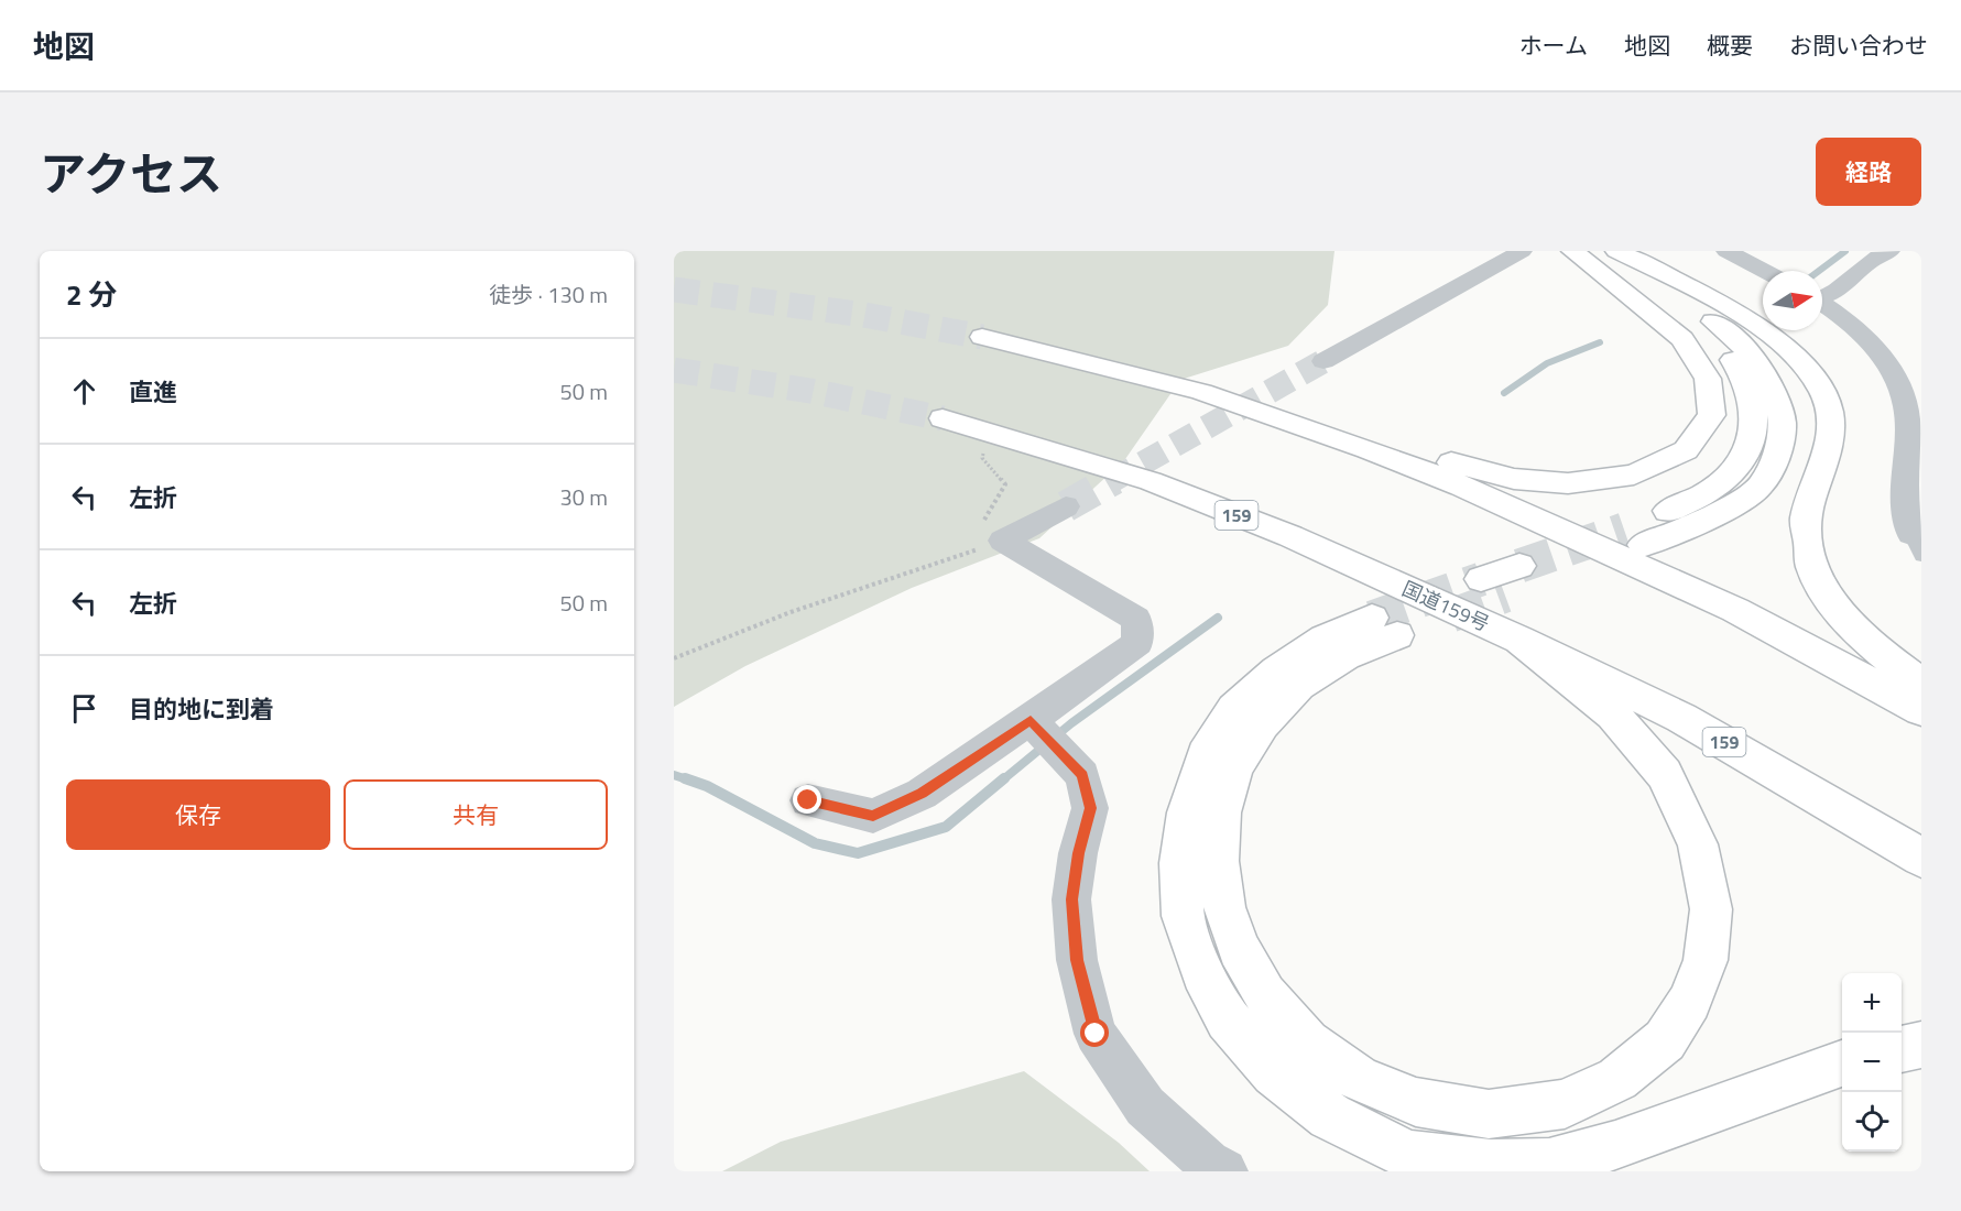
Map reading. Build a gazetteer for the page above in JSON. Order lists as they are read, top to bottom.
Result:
{
  "streets": {
    "highway": ["159", "国道159号"]
  },
  "north": "right",
  "page": {
    "header": "地図",
    "nav": [
      "ホーム",
      "地図",
      "概要",
      "お問い合わせ"
    ],
    "title": "アクセス",
    "buttons": [
      "経路",
      ["保存", "共有"]
    ],
    "heading": ["2 分", "徒歩 · 130 m"],
    "list": [
      ["直進", "50 m"],
      ["左折", "30 m"],
      ["左折", "50 m"],
      "目的地に到着"
    ],
    "map_buttons": ["+", "−"]
  }
}
